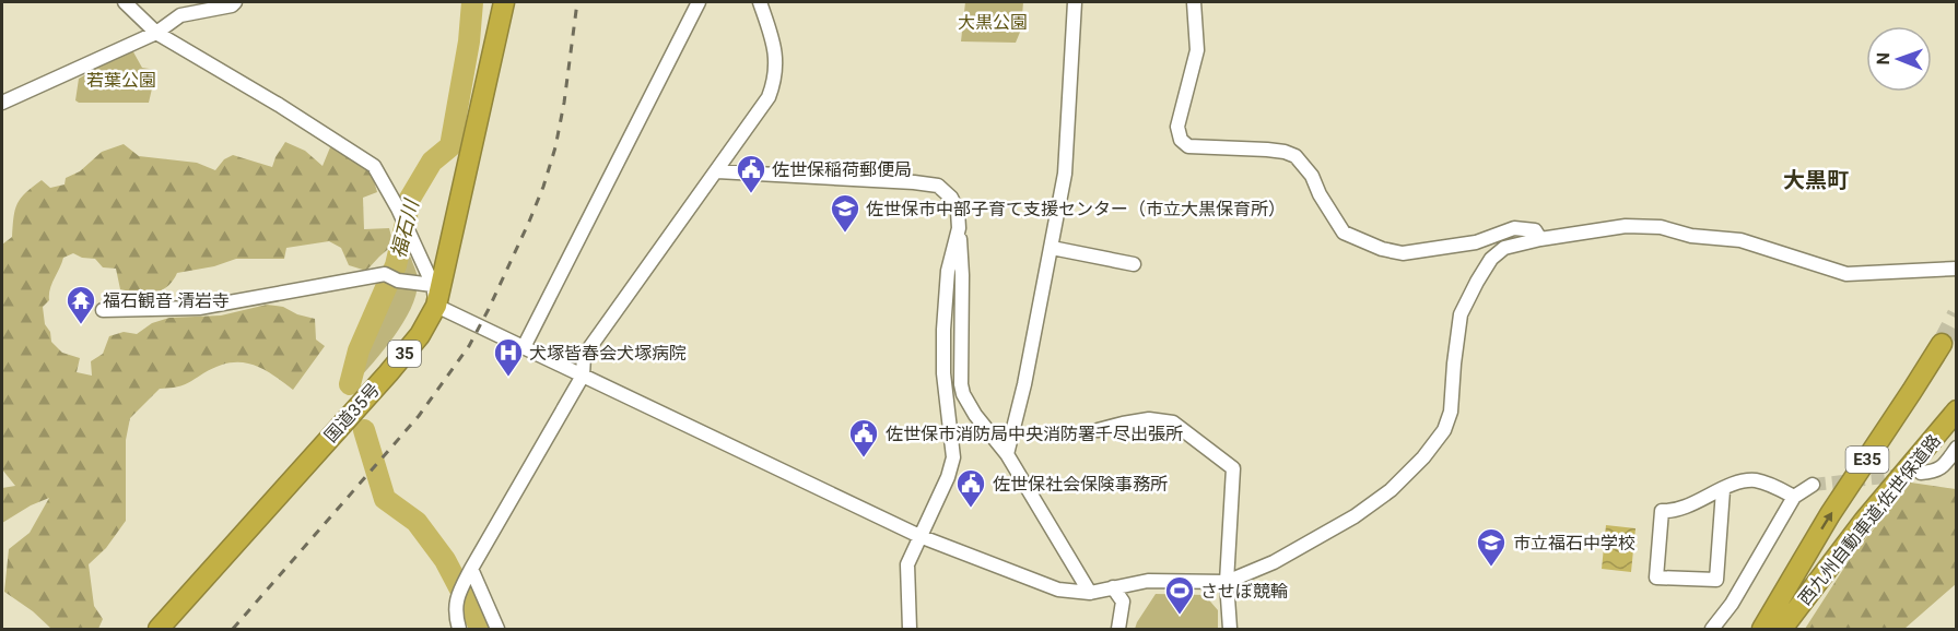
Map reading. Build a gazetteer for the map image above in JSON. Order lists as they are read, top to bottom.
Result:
{
  "streets": {
    "highway": [
      "35",
      "国道35号",
      "E35",
      "西九州自動車道;佐世保道路"
    ]
  },
  "districts": ["大黒町"],
  "water": ["福石川"],
  "parks": ["大黒公園", "若葉公園"],
  "places": {
    "public building": ["佐世保稲荷郵便局", "佐世保市消防局中央消防署千尽出張所", "佐世保社会保険事務所"],
    "school or university": ["佐世保市中部子育て支援センター（市立大黒保育所）", "市立福石中学校"],
    "temple": ["福石観音 清岩寺"],
    "hospital": ["犬塚皆春会犬塚病院"],
    "sports": ["させぼ競輪"]
  },
  "north": "left"
}
